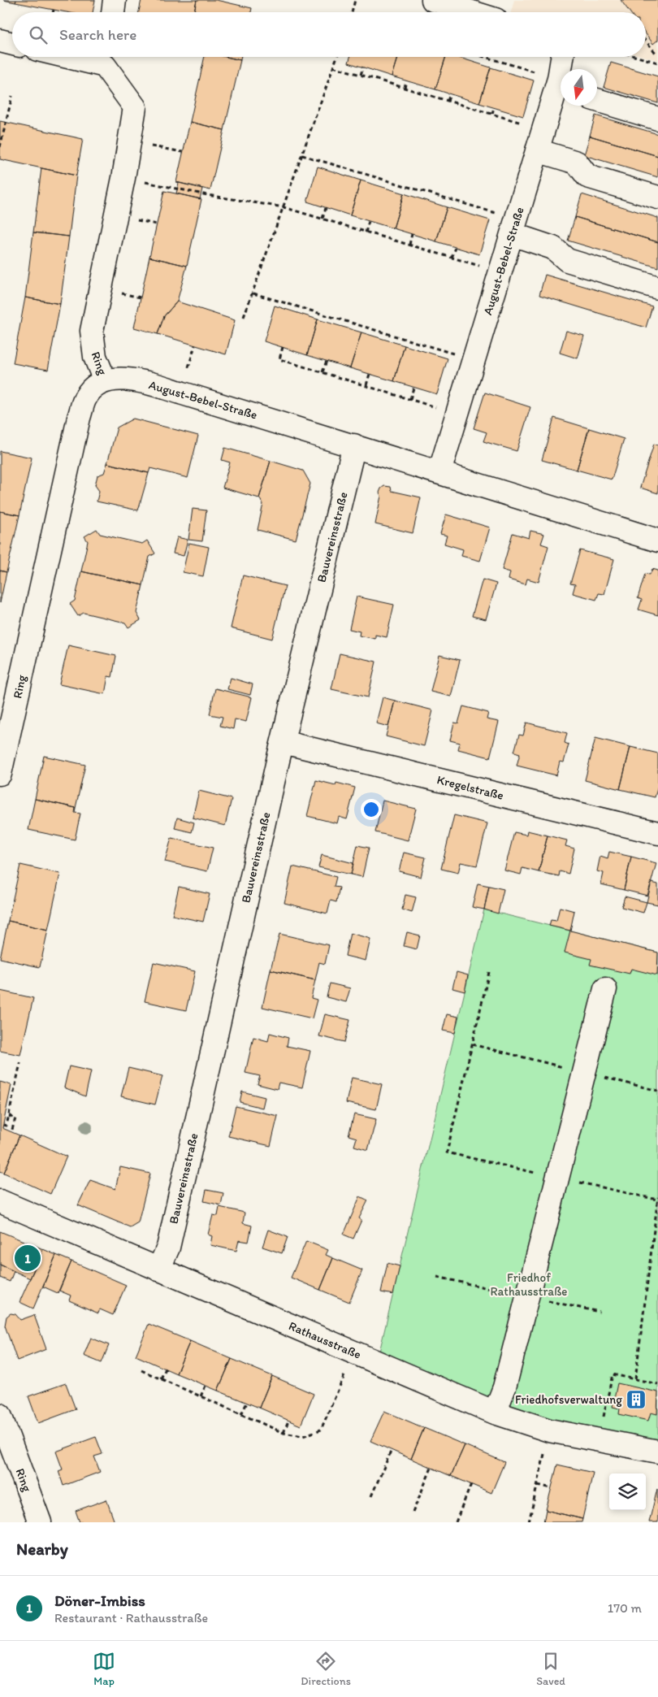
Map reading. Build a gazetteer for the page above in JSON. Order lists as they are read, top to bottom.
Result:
{
  "streets": {
    "street": [
      "August-Bebel-Straße",
      "Ring",
      "Bauvereinsstraße",
      "Kregelstraße",
      "Rathausstraße"
    ]
  },
  "crossings": [
    ["August-Bebel-Straße", "Ring"],
    ["August-Bebel-Straße", "Bauvereinsstraße"],
    ["Bauvereinsstraße", "Kregelstraße"],
    ["Bauvereinsstraße", "Rathausstraße"]
  ],
  "parks": ["Friedhof Rathausstraße"],
  "places": {
    "building": ["Friedhofsverwaltung"]
  },
  "north": "bottom",
  "page": {
    "search": "Search here",
    "pins": "1",
    "heading": "Nearby",
    "list": [
      {
        "mark": "1",
        "name": "Döner-Imbiss",
        "note": "Restaurant · Rathausstraße",
        "value": "170 m"
      }
    ],
    "nav": ["Map", "Directions", "Saved"]
  }
}
